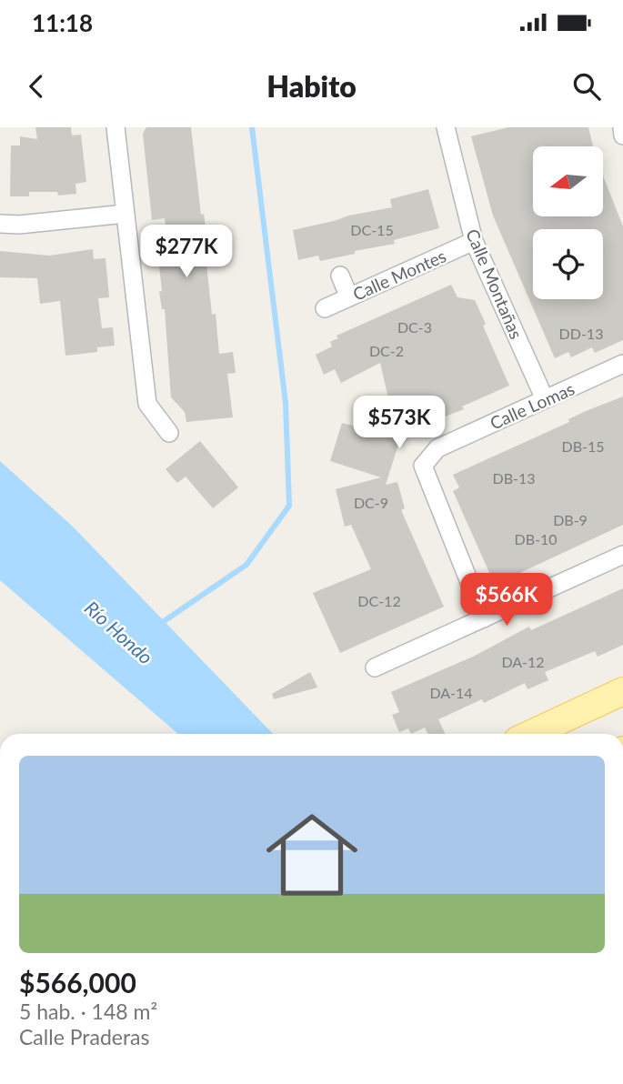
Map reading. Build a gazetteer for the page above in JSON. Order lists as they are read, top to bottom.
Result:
{
  "streets": {
    "street": ["Calle Montes", "Calle Montañas", "Calle Lomas"]
  },
  "crossings": [
    ["Calle Montes", "Calle Montañas"],
    ["Calle Montañas", "Calle Lomas"]
  ],
  "water": ["Río Hondo"],
  "house_numbers": [
    "DC-15",
    "DC-3",
    "DD-13",
    "DC-2",
    "DB-15",
    "DB-13",
    "DC-9",
    "DB-9",
    "DB-10",
    "DC-12",
    "DA-12",
    "DA-14"
  ],
  "north": "left",
  "page": {
    "status": "11:18",
    "header": "Habito",
    "price": ["$277K", "$573K", "$566K"],
    "list": [
      {
        "name": "$566,000",
        "note": "5 hab. · 148 m² · Calle Praderas"
      }
    ]
  }
}
